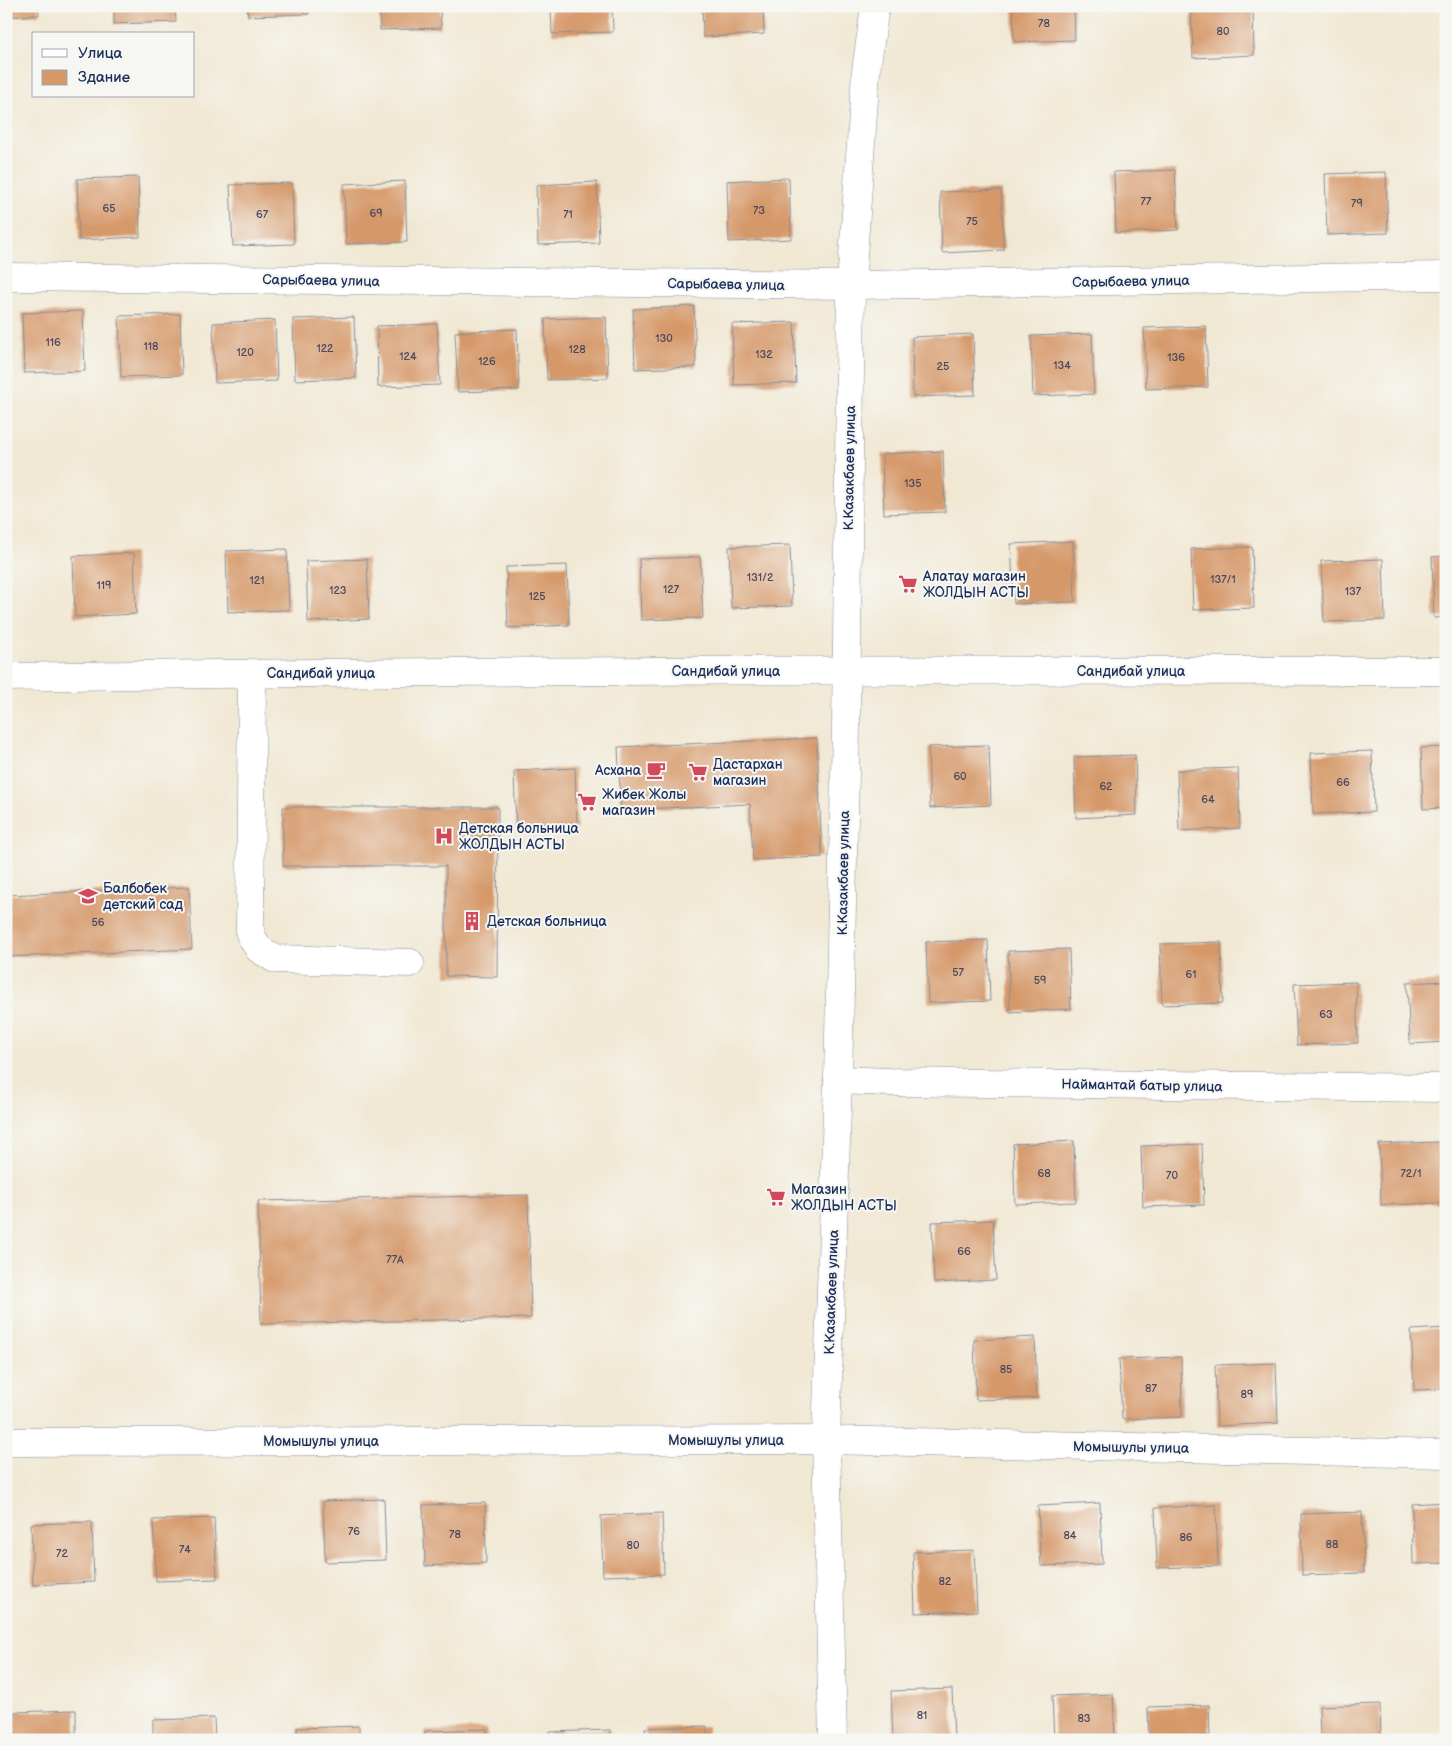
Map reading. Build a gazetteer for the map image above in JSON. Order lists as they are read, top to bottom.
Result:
{
  "streets": {
    "street": [
      "Сарыбаева улица",
      "К.Казакбаев улица",
      "Сандибай улица",
      "Наймантай батыр улица",
      "Момышулы улица"
    ]
  },
  "crossings": [
    ["Сарыбаева улица", "К.Казакбаев улица"],
    ["К.Казакбаев улица", "Сандибай улица"],
    ["К.Казакбаев улица", "Наймантай батыр улица"],
    ["К.Казакбаев улица", "Момышулы улица"]
  ],
  "places": {
    "supermarket": [
      "Алатау магазин ЖОЛДЫН АСТЫ",
      "Дастархан магазин",
      "Жибек Жолы магазин",
      "Магазин ЖОЛДЫН АСТЫ"
    ],
    "cafe": ["Асхана"],
    "hospital": ["Детская больница ЖОЛДЫН АСТЫ"],
    "school or university": ["Балбобек детский сад"],
    "building": ["Детская больница"]
  },
  "house_numbers": [
    "78",
    "80",
    "77",
    "79",
    "65",
    "73",
    "69",
    "67",
    "71",
    "75",
    "130",
    "116",
    "118",
    "122",
    "128",
    "120",
    "132",
    "124",
    "136",
    "126",
    "134",
    "25",
    "135",
    "131/2",
    "137/1",
    "121",
    "119",
    "127",
    "123",
    "137",
    "125",
    "60",
    "66",
    "62",
    "64",
    "56",
    "57",
    "61",
    "59",
    "63",
    "68",
    "72/1",
    "70",
    "66",
    "77А",
    "85",
    "87",
    "89",
    "76",
    "78",
    "84",
    "86",
    "88",
    "80",
    "74",
    "72",
    "82",
    "81",
    "83"
  ],
  "legend": ["Улица", "Здание"]
}
